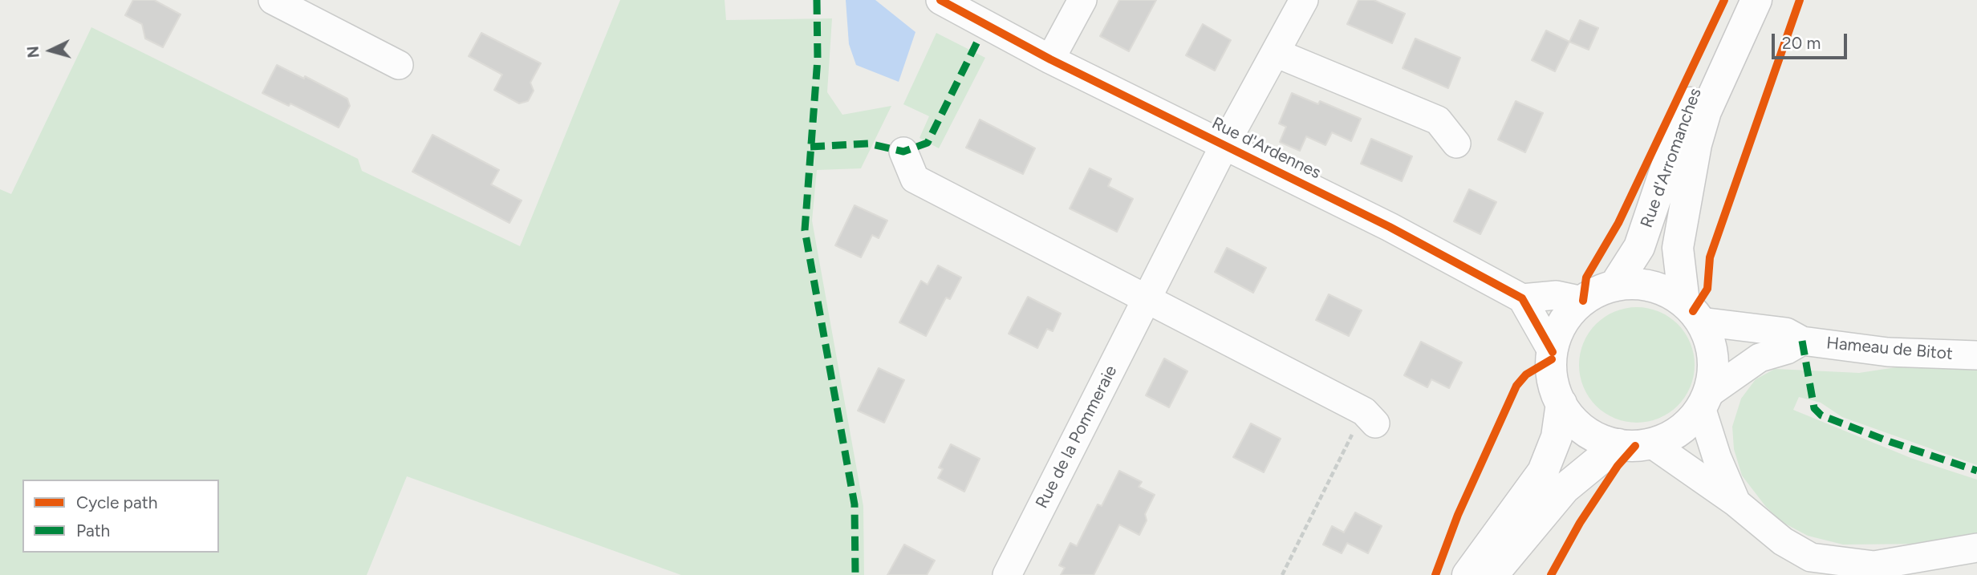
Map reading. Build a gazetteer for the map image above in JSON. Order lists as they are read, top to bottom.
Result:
{
  "streets": {
    "main road": ["Rue d'Arromanches"],
    "street": ["Rue d'Ardennes", "Hameau de Bitot", "Rue de la Pommeraie"]
  },
  "crossings": [
    ["Rue d'Ardennes", "Rue de la Pommeraie"],
    ["Rue d'Arromanches", "Hameau de Bitot"]
  ],
  "legend": ["Cycle path", "Path"],
  "scale_bar": "20 m",
  "north": "left"
}
